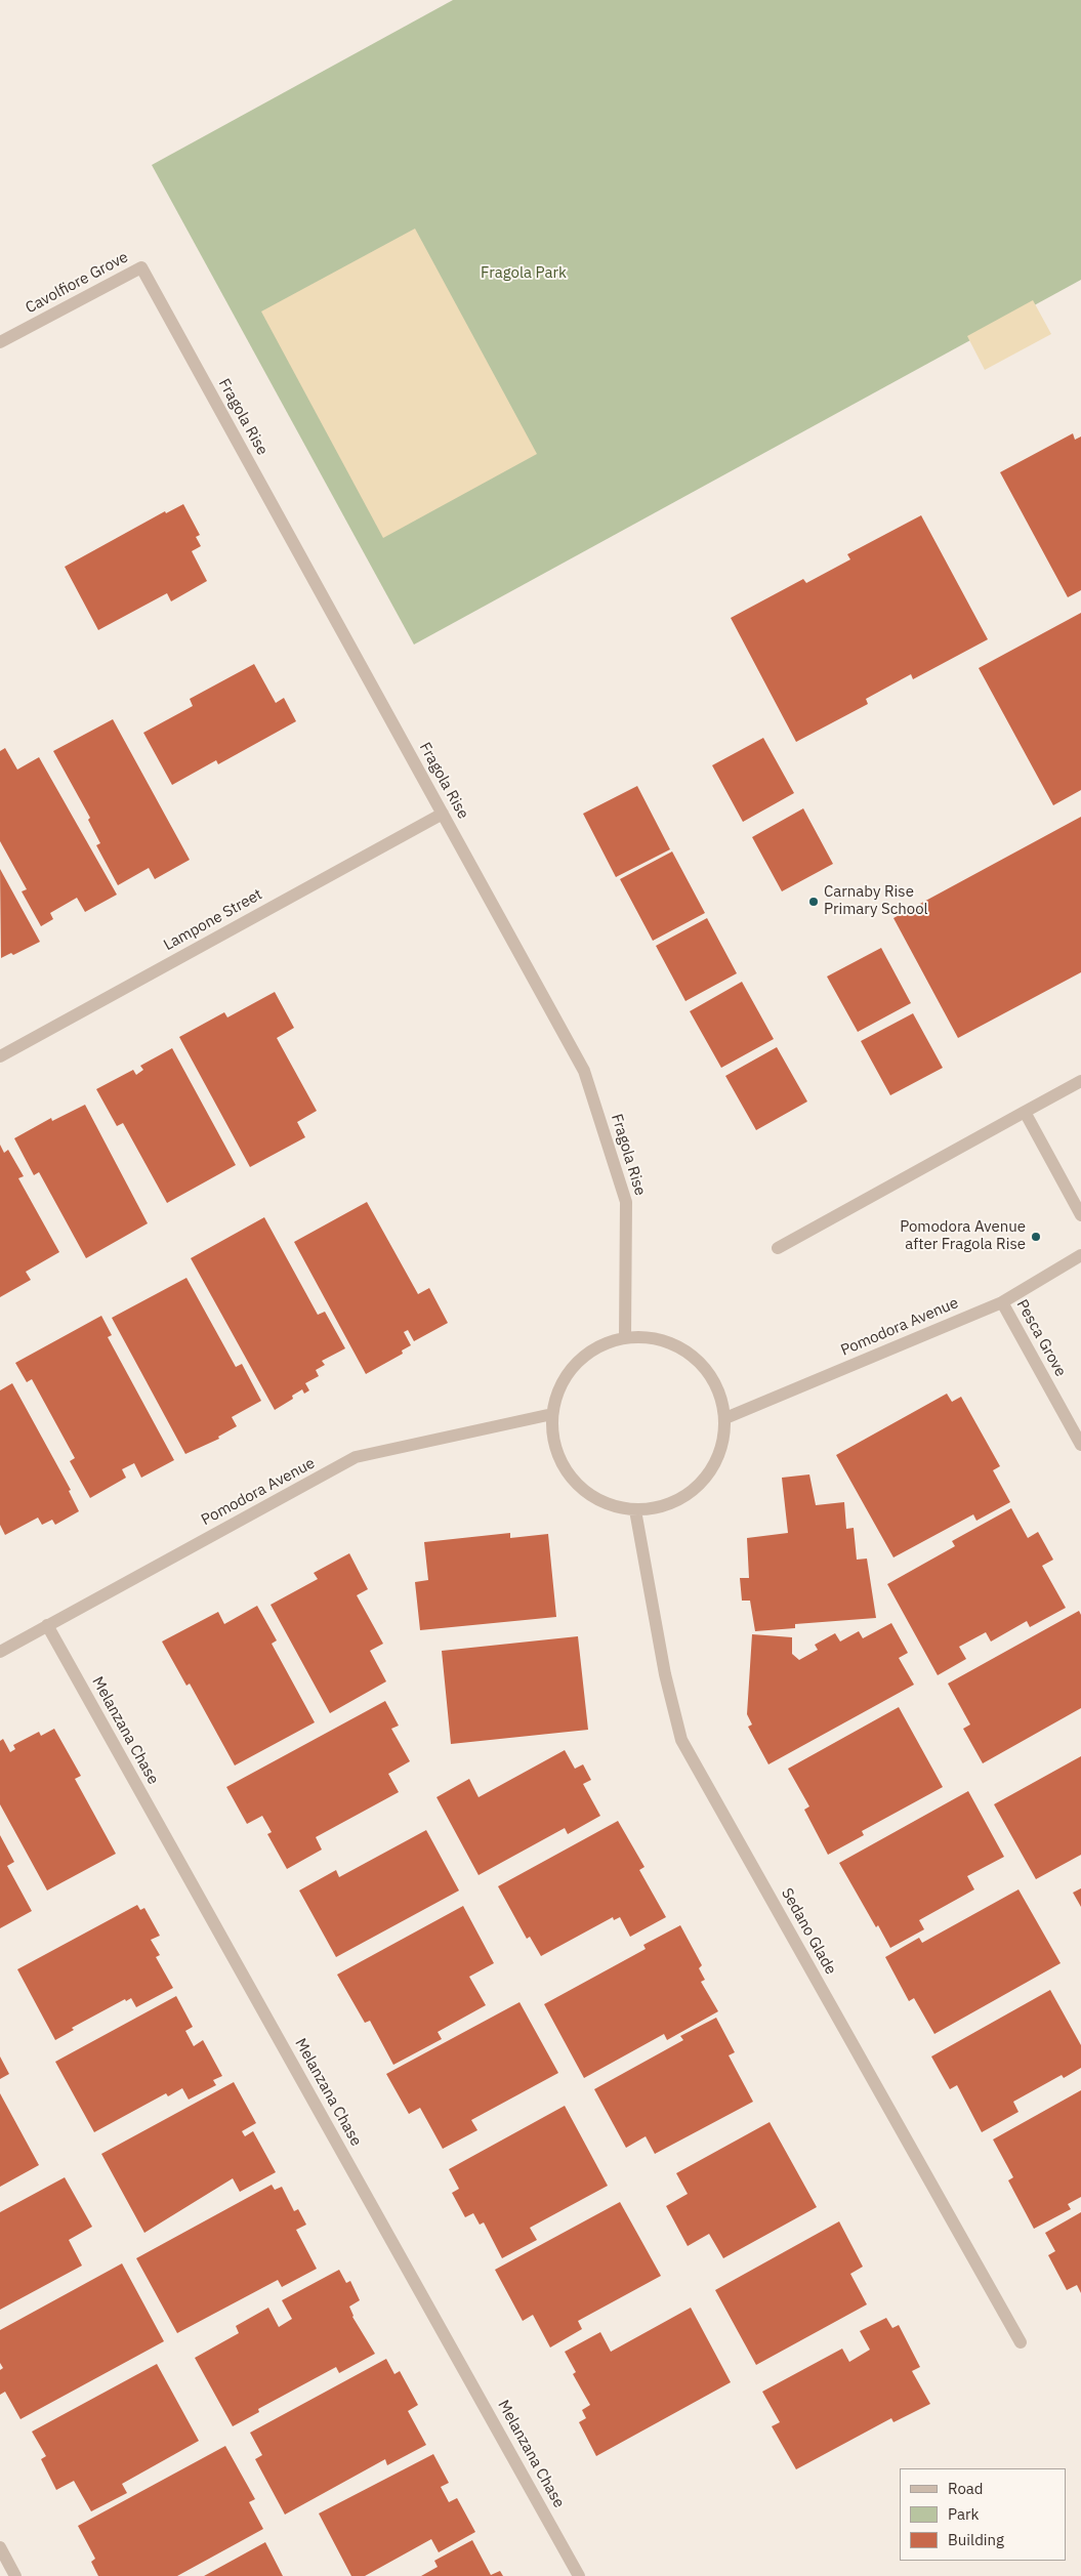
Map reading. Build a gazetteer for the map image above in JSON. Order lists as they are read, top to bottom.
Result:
{
  "streets": {
    "street": [
      "Cavolfiore Grove",
      "Fragola Rise",
      "Lampone Street",
      "Pomodora Avenue",
      "Pesca Grove",
      "Melanzana Chase",
      "Sedano Glade"
    ]
  },
  "crossings": [
    ["Cavolfiore Grove", "Fragola Rise"],
    ["Fragola Rise", "Lampone Street"],
    ["Fragola Rise", "Pomodora Avenue"],
    ["Fragola Rise", "Sedano Glade"],
    ["Pomodora Avenue", "Pesca Grove"],
    ["Pomodora Avenue", "Melanzana Chase"],
    ["Pomodora Avenue", "Sedano Glade"]
  ],
  "parks": ["Fragola Park"],
  "places": ["Carnaby Rise Primary School", "Pomodora Avenue after Fragola Rise"],
  "legend": ["Road", "Park", "Building"]
}
